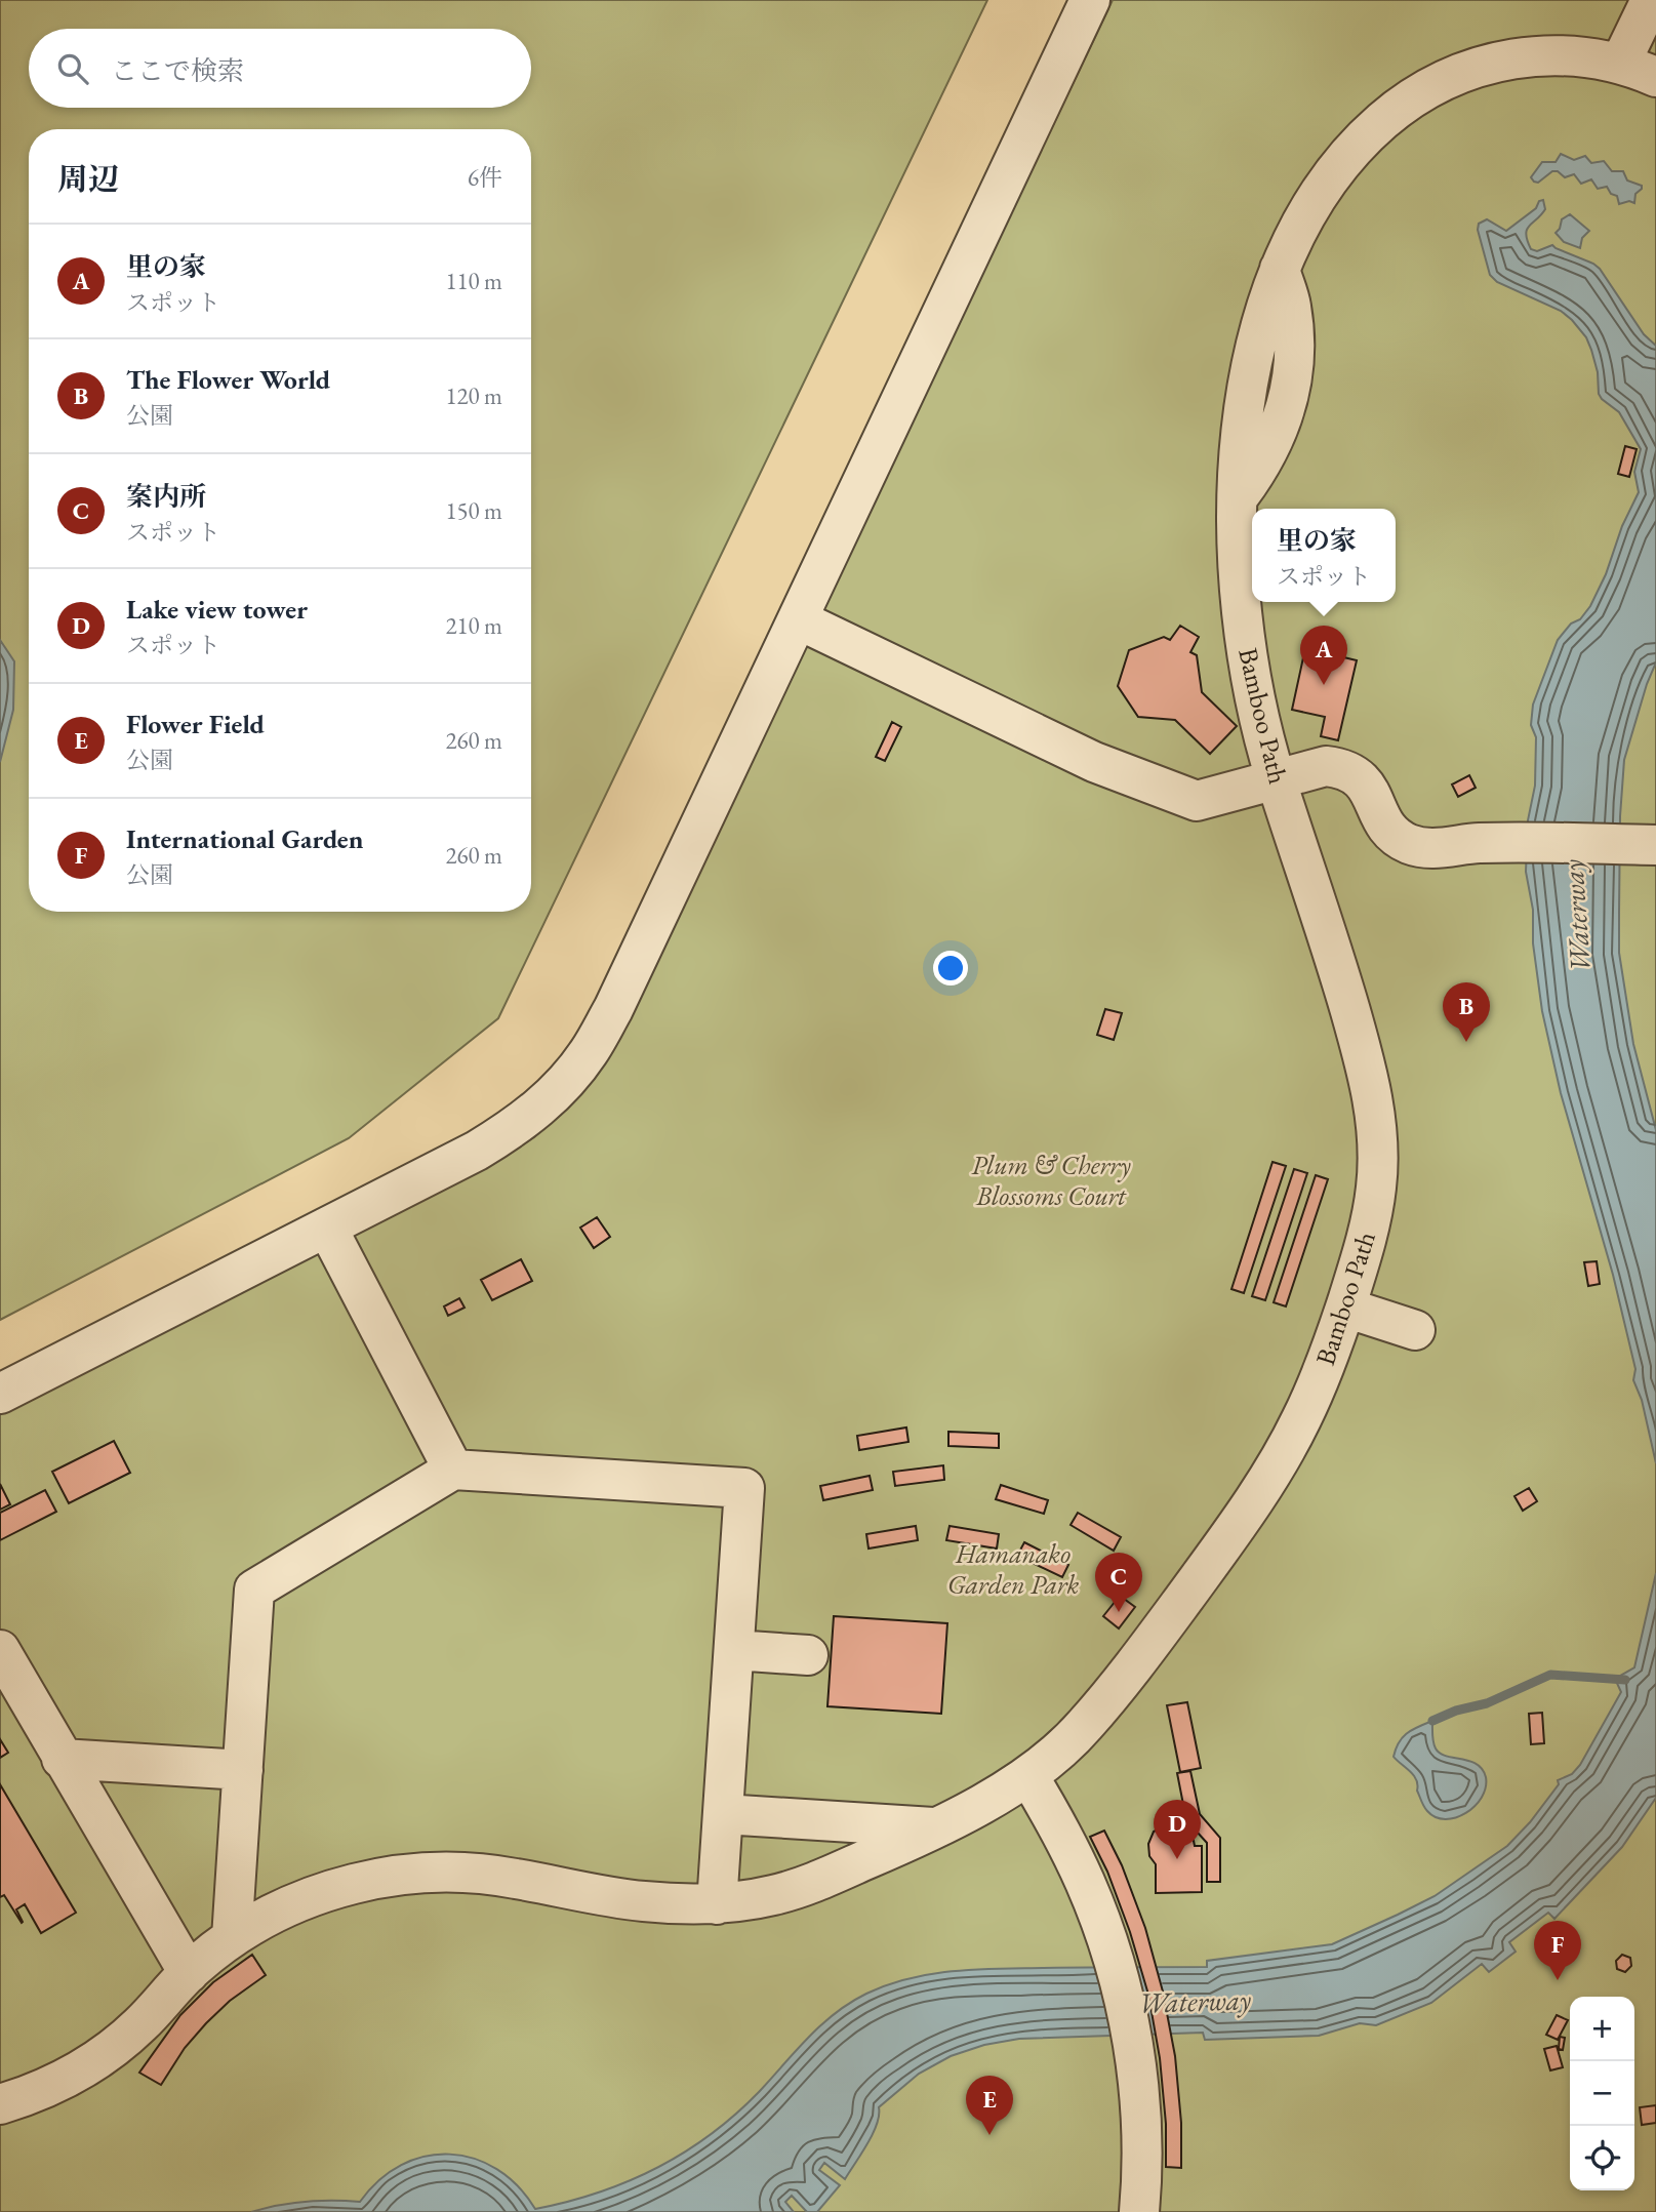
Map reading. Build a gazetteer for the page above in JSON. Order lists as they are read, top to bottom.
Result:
{
  "streets": {
    "lane": ["Bamboo Path"]
  },
  "water": ["Waterway"],
  "parks": ["Plum & Cherry Blossoms Court", "Hamanako Garden Park"],
  "page": {
    "search": "ここで検索",
    "heading": ["周辺", "6件"],
    "list": [
      {
        "mark": "A",
        "name": "里の家",
        "note": "スポット",
        "value": "110 m"
      },
      {
        "mark": "B",
        "name": "The Flower World",
        "note": "公園",
        "value": "120 m"
      },
      {
        "mark": "C",
        "name": "案内所",
        "note": "スポット",
        "value": "150 m"
      },
      {
        "mark": "D",
        "name": "Lake view tower",
        "note": "スポット",
        "value": "210 m"
      },
      {
        "mark": "E",
        "name": "Flower Field",
        "note": "公園",
        "value": "260 m"
      },
      {
        "mark": "F",
        "name": "International Garden",
        "note": "公園",
        "value": "260 m"
      }
    ],
    "popup": ["里の家", "スポット"],
    "pins": [
      "A",
      "B",
      "C",
      "D",
      "F",
      "E"
    ],
    "map_buttons": ["+", "−"]
  }
}
